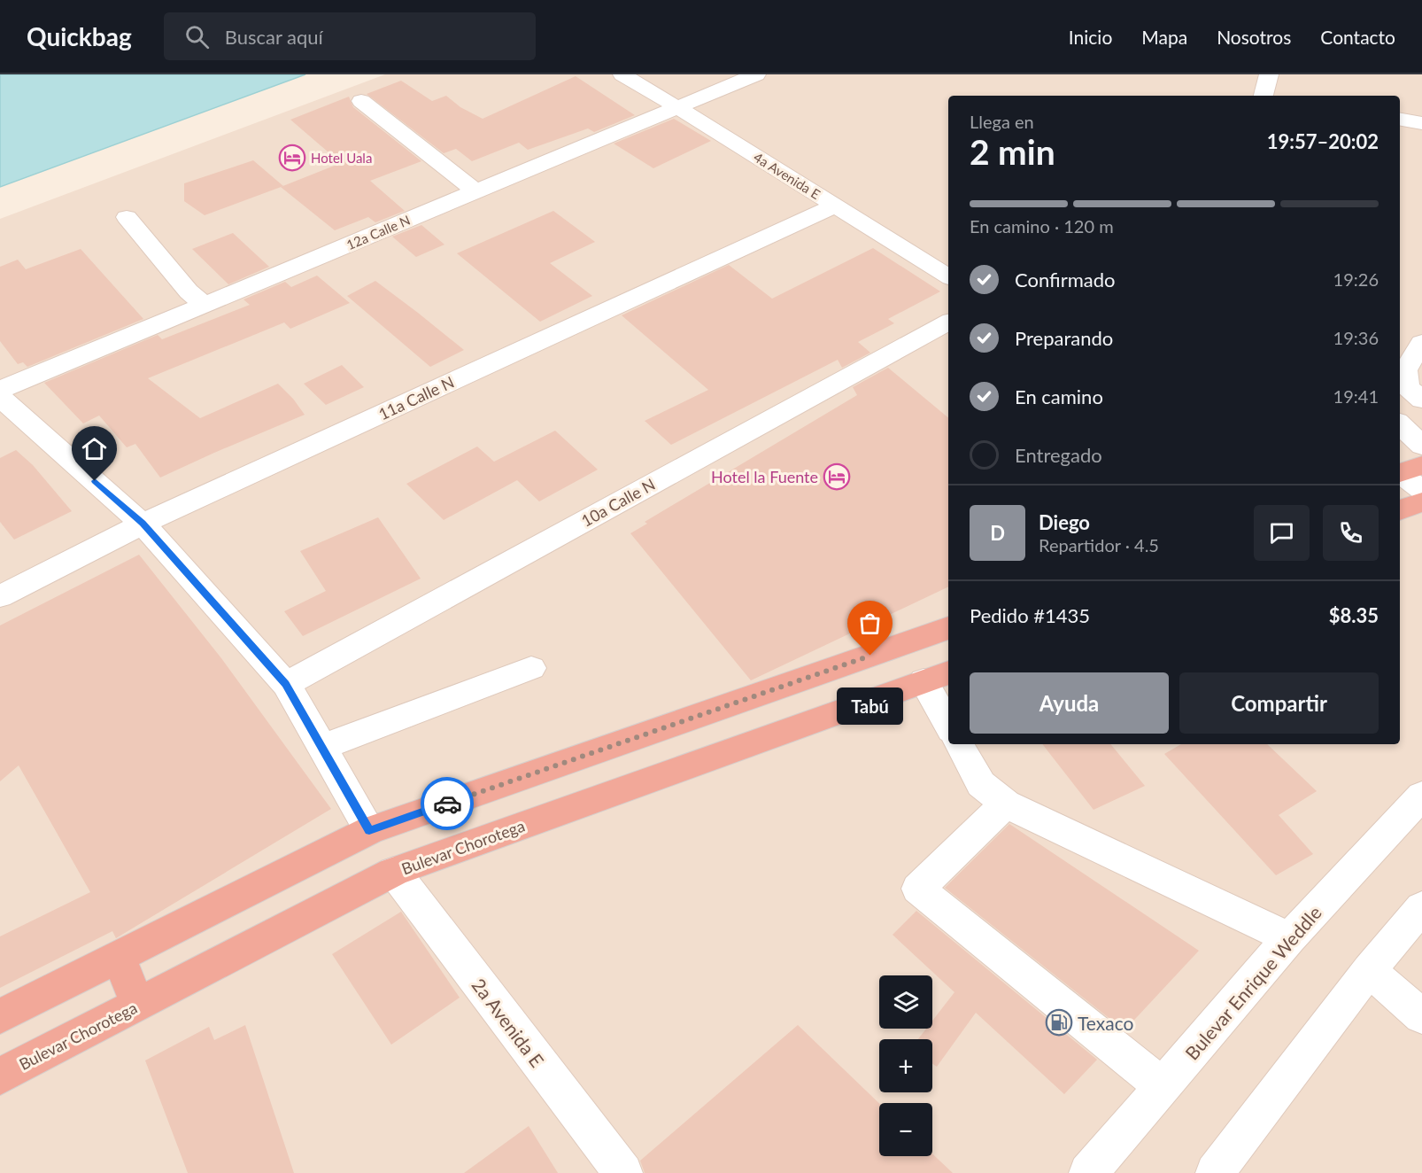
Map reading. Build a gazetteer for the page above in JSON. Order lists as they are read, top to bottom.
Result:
{
  "streets": {
    "highway": ["Bulevar Chorotega"],
    "street": [
      "4a Avenida E",
      "12a Calle N",
      "11a Calle N",
      "10a Calle N",
      "Bulevar Enrique Weddle",
      "2a Avenida E"
    ]
  },
  "crossings": [
    ["4a Avenida E", "12a Calle N"],
    ["4a Avenida E", "11a Calle N"],
    ["Bulevar Chorotega", "2a Avenida E"]
  ],
  "places": {
    "hotel": ["Hotel Uala", "Hotel la Fuente"],
    "other": ["Tabú"],
    "fuel station": ["Texaco"]
  },
  "page": {
    "header": "Quickbag",
    "search": "Buscar aquí",
    "nav": [
      "Inicio",
      "Mapa",
      "Nosotros",
      "Contacto"
    ],
    "heading": ["2 min", "Llega en", "19:57–20:02"],
    "panel": [
      "Diego",
      "Repartidor · 4.5",
      "Pedido #1435",
      "$8.35"
    ],
    "bar": "En camino · 120 m",
    "list": [
      ["Confirmado", "19:26"],
      ["Preparando", "19:36"],
      ["En camino", "19:41"],
      "Entregado"
    ],
    "round": "D",
    "buttons": ["Ayuda", "Compartir"],
    "bubble": "Tabú",
    "map_buttons": ["+", "−"]
  }
}
